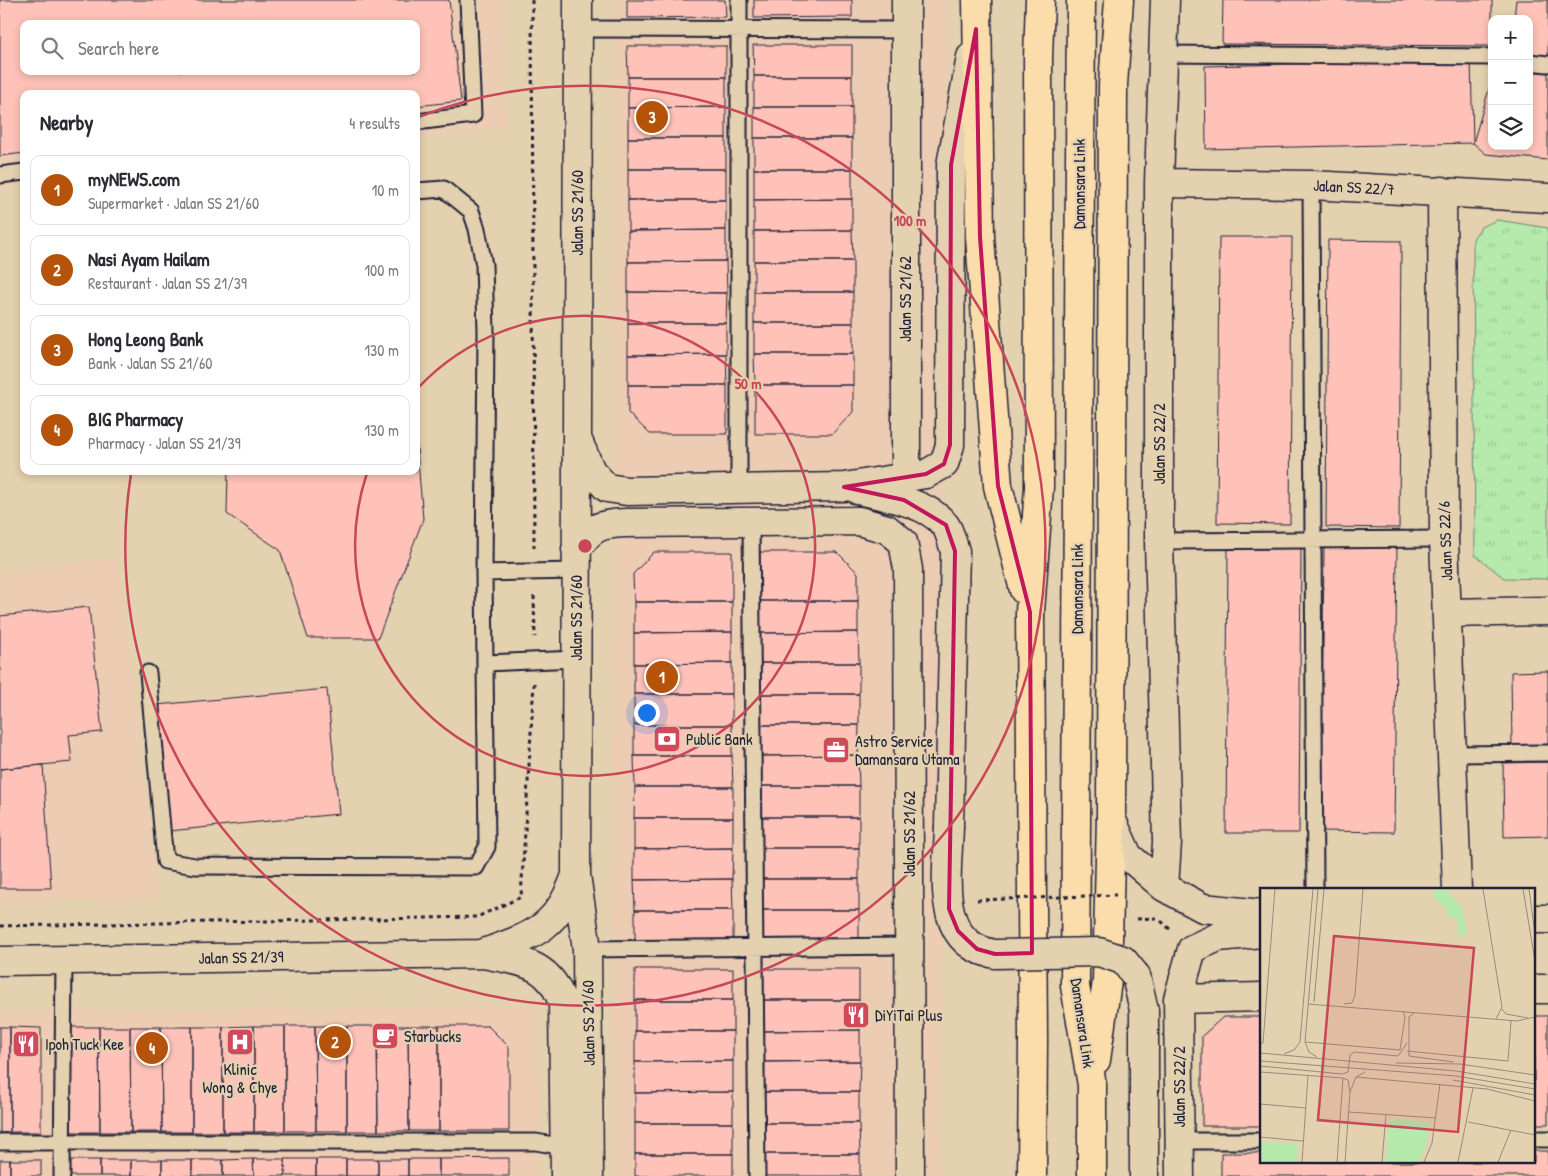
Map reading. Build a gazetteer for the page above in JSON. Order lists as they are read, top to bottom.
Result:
{
  "streets": {
    "highway": ["Damansara Link"],
    "street": [
      "Jalan SS 22/7",
      "Jalan SS 21/60",
      "Jalan SS 21/62",
      "Jalan SS 22/2",
      "Jalan SS 22/6",
      "Jalan SS 21/39"
    ]
  },
  "crossings": [
    ["Jalan SS 22/7", "Jalan SS 22/2"],
    ["Jalan SS 22/7", "Jalan SS 22/6"],
    ["Jalan SS 21/60", "Jalan SS 21/62"],
    ["Jalan SS 21/60", "Jalan SS 21/39"]
  ],
  "places": {
    "bank": ["Public Bank"],
    "office": ["Astro Service Damansara Utama"],
    "restaurant": ["DiYiTai Plus", "Ipoh Tuck Kee"],
    "cafe": ["Starbucks"],
    "hospital": ["Klinic Wong & Chye"]
  },
  "page": {
    "map_buttons": ["+", "−"],
    "search": "Search here",
    "heading": ["Nearby", "4 results"],
    "pins": [
      "3",
      "1",
      "2",
      "4"
    ],
    "list": [
      {
        "mark": "1",
        "name": "myNEWS.com",
        "note": "Supermarket · Jalan SS 21/60",
        "value": "10 m"
      },
      {
        "mark": "2",
        "name": "Nasi Ayam Hailam",
        "note": "Restaurant · Jalan SS 21/39",
        "value": "100 m"
      },
      {
        "mark": "3",
        "name": "Hong Leong Bank",
        "note": "Bank · Jalan SS 21/60",
        "value": "130 m"
      },
      {
        "mark": "4",
        "name": "BIG Pharmacy",
        "note": "Pharmacy · Jalan SS 21/39",
        "value": "130 m"
      }
    ]
  },
  "rings": ["100 m", "50 m"]
}
